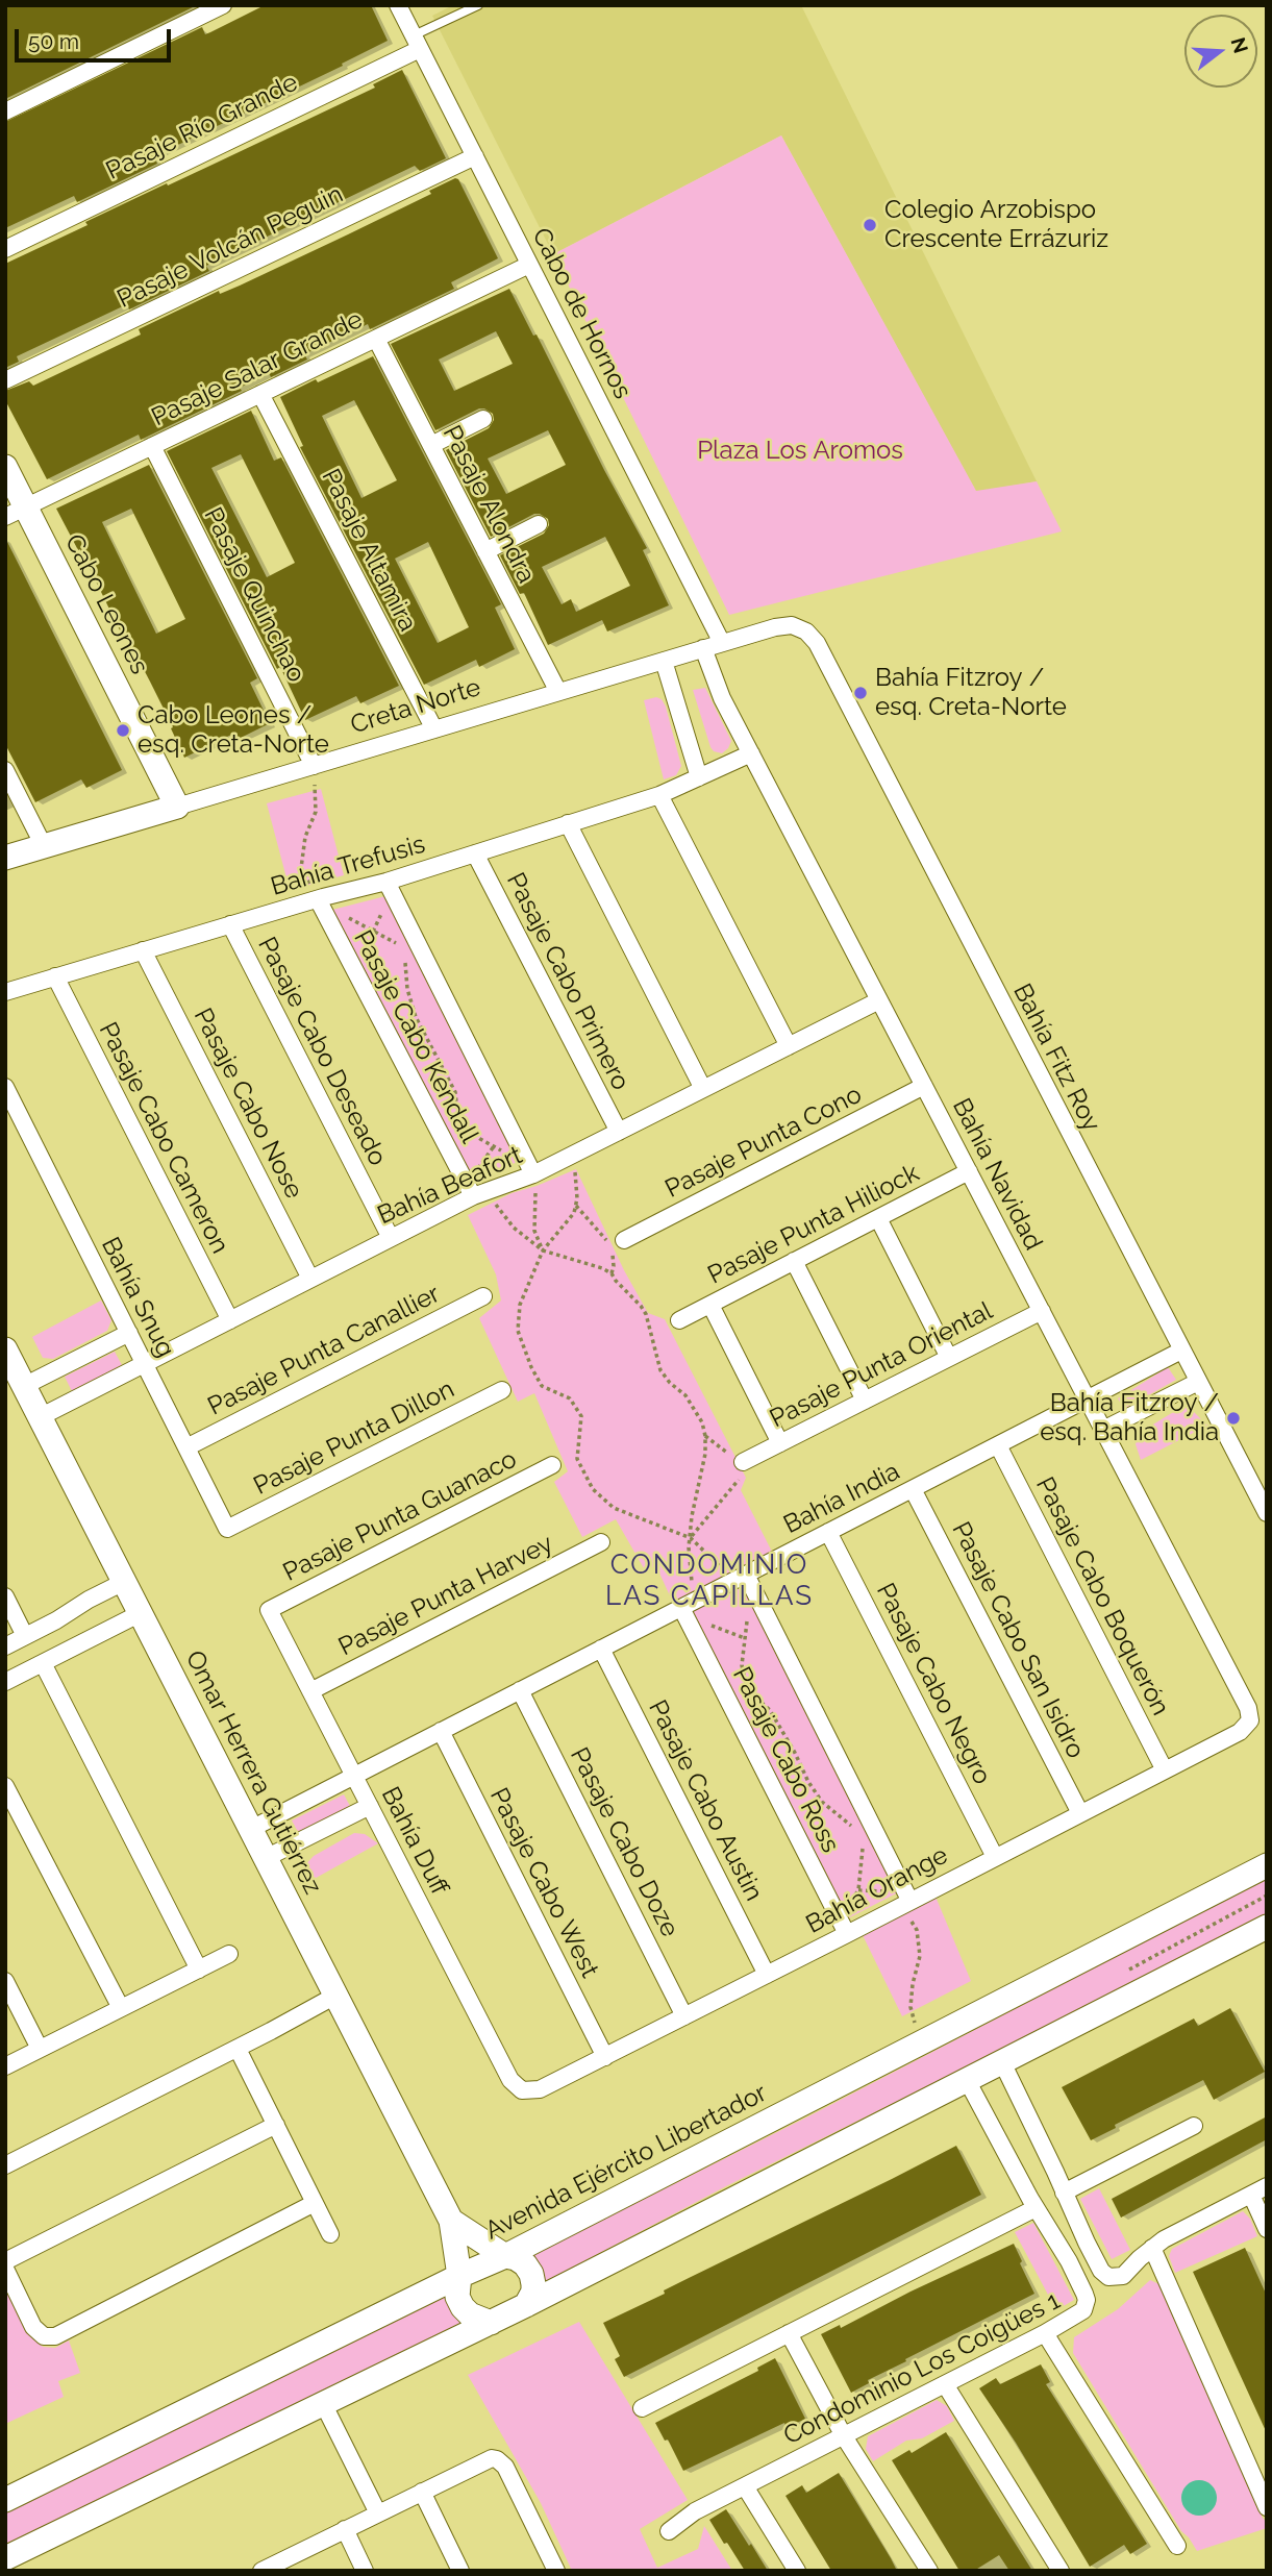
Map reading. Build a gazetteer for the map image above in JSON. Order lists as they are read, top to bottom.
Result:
{
  "streets": {
    "main road": [
      "Cabo Leones",
      "Creta Norte",
      "Omar Herrera Gutiérrez",
      "Avenida Ejército Libertador"
    ],
    "street": [
      "Pasaje Río Grande",
      "Pasaje Volcán Peguin",
      "Cabo de Hornos",
      "Pasaje Salar Grande",
      "Pasaje Alondra",
      "Pasaje Altamira",
      "Pasaje Quinchao",
      "Bahía Trefusis",
      "Pasaje Cabo Primero",
      "Pasaje Cabo Kendall",
      "Pasaje Cabo Deseado",
      "Bahía Fitz Roy",
      "Pasaje Cabo Nose",
      "Pasaje Cabo Cameron",
      "Pasaje Punta Cono",
      "Bahía Navidad",
      "Bahía Beafort",
      "Pasaje Punta Hiliock",
      "Bahía Snug",
      "Pasaje Punta Canallier",
      "Pasaje Punta Oriental",
      "Pasaje Punta Dillon",
      "Bahía India",
      "Pasaje Punta Guanaco",
      "Pasaje Punta Harvey",
      "Pasaje Cabo Boquerón",
      "Pasaje Cabo San Isidro",
      "Pasaje Cabo Negro",
      "Pasaje Cabo Ross",
      "Pasaje Cabo Austin",
      "Bahía Duff",
      "Pasaje Cabo Doze",
      "Pasaje Cabo West",
      "Bahía Orange",
      "Condominio Los Coigües 1"
    ]
  },
  "crossings": [
    ["Pasaje Río Grande", "Cabo de Hornos"],
    ["Pasaje Volcán Peguin", "Cabo de Hornos"],
    ["Cabo de Hornos", "Pasaje Salar Grande"],
    ["Cabo de Hornos", "Creta Norte"],
    ["Pasaje Salar Grande", "Pasaje Alondra"],
    ["Pasaje Salar Grande", "Pasaje Altamira"],
    ["Pasaje Salar Grande", "Pasaje Quinchao"],
    ["Pasaje Salar Grande", "Cabo Leones"],
    ["Pasaje Alondra", "Creta Norte"],
    ["Pasaje Altamira", "Creta Norte"],
    ["Pasaje Quinchao", "Creta Norte"],
    ["Cabo Leones", "Creta Norte"],
    ["Creta Norte", "Bahía Fitz Roy"],
    ["Creta Norte", "Bahía Navidad"],
    ["Bahía Trefusis", "Pasaje Cabo Primero"],
    ["Bahía Trefusis", "Pasaje Cabo Kendall"],
    ["Bahía Trefusis", "Pasaje Cabo Deseado"],
    ["Bahía Trefusis", "Pasaje Cabo Nose"],
    ["Bahía Trefusis", "Pasaje Cabo Cameron"],
    ["Bahía Trefusis", "Bahía Navidad"],
    ["Pasaje Cabo Primero", "Bahía Beafort"],
    ["Pasaje Cabo Kendall", "Bahía Beafort"],
    ["Pasaje Cabo Deseado", "Bahía Beafort"],
    ["Bahía Fitz Roy", "Bahía India"],
    ["Pasaje Cabo Nose", "Bahía Beafort"],
    ["Pasaje Cabo Cameron", "Bahía Beafort"],
    ["Pasaje Punta Cono", "Bahía Navidad"],
    ["Bahía Navidad", "Bahía Beafort"],
    ["Bahía Navidad", "Pasaje Punta Hiliock"],
    ["Bahía Navidad", "Pasaje Punta Oriental"],
    ["Bahía Navidad", "Bahía India"],
    ["Bahía Navidad", "Bahía Orange"],
    ["Bahía Beafort", "Bahía Snug"],
    ["Bahía Beafort", "Omar Herrera Gutiérrez"],
    ["Bahía Snug", "Pasaje Punta Canallier"],
    ["Bahía Snug", "Pasaje Punta Dillon"],
    ["Bahía India", "Pasaje Cabo Boquerón"],
    ["Bahía India", "Pasaje Cabo San Isidro"],
    ["Bahía India", "Pasaje Cabo Negro"],
    ["Bahía India", "Pasaje Cabo Ross"],
    ["Bahía India", "Omar Herrera Gutiérrez"],
    ["Bahía India", "Pasaje Cabo Austin"],
    ["Bahía India", "Bahía Duff"],
    ["Bahía India", "Pasaje Cabo Doze"],
    ["Bahía India", "Pasaje Cabo West"],
    ["Pasaje Punta Guanaco", "Bahía Duff"],
    ["Pasaje Punta Harvey", "Bahía Duff"],
    ["Pasaje Cabo Boquerón", "Bahía Orange"],
    ["Pasaje Cabo San Isidro", "Bahía Orange"],
    ["Pasaje Cabo Negro", "Bahía Orange"],
    ["Pasaje Cabo Ross", "Bahía Orange"],
    ["Omar Herrera Gutiérrez", "Avenida Ejército Libertador"],
    ["Pasaje Cabo Austin", "Bahía Orange"],
    ["Bahía Duff", "Bahía Orange"],
    ["Pasaje Cabo Doze", "Bahía Orange"],
    ["Pasaje Cabo West", "Bahía Orange"]
  ],
  "districts": ["CONDOMINIO LAS CAPILLAS"],
  "parks": ["Plaza Los Aromos"],
  "places": [
    "Colegio Arzobispo Crescente Errázuriz",
    "Bahía Fitzroy / esq. Creta-Norte",
    "Cabo Leones / esq. Creta-Norte",
    "Bahía Fitzroy / esq. Bahía India"
  ],
  "scale_bar": "50 m",
  "north": "right"
}
